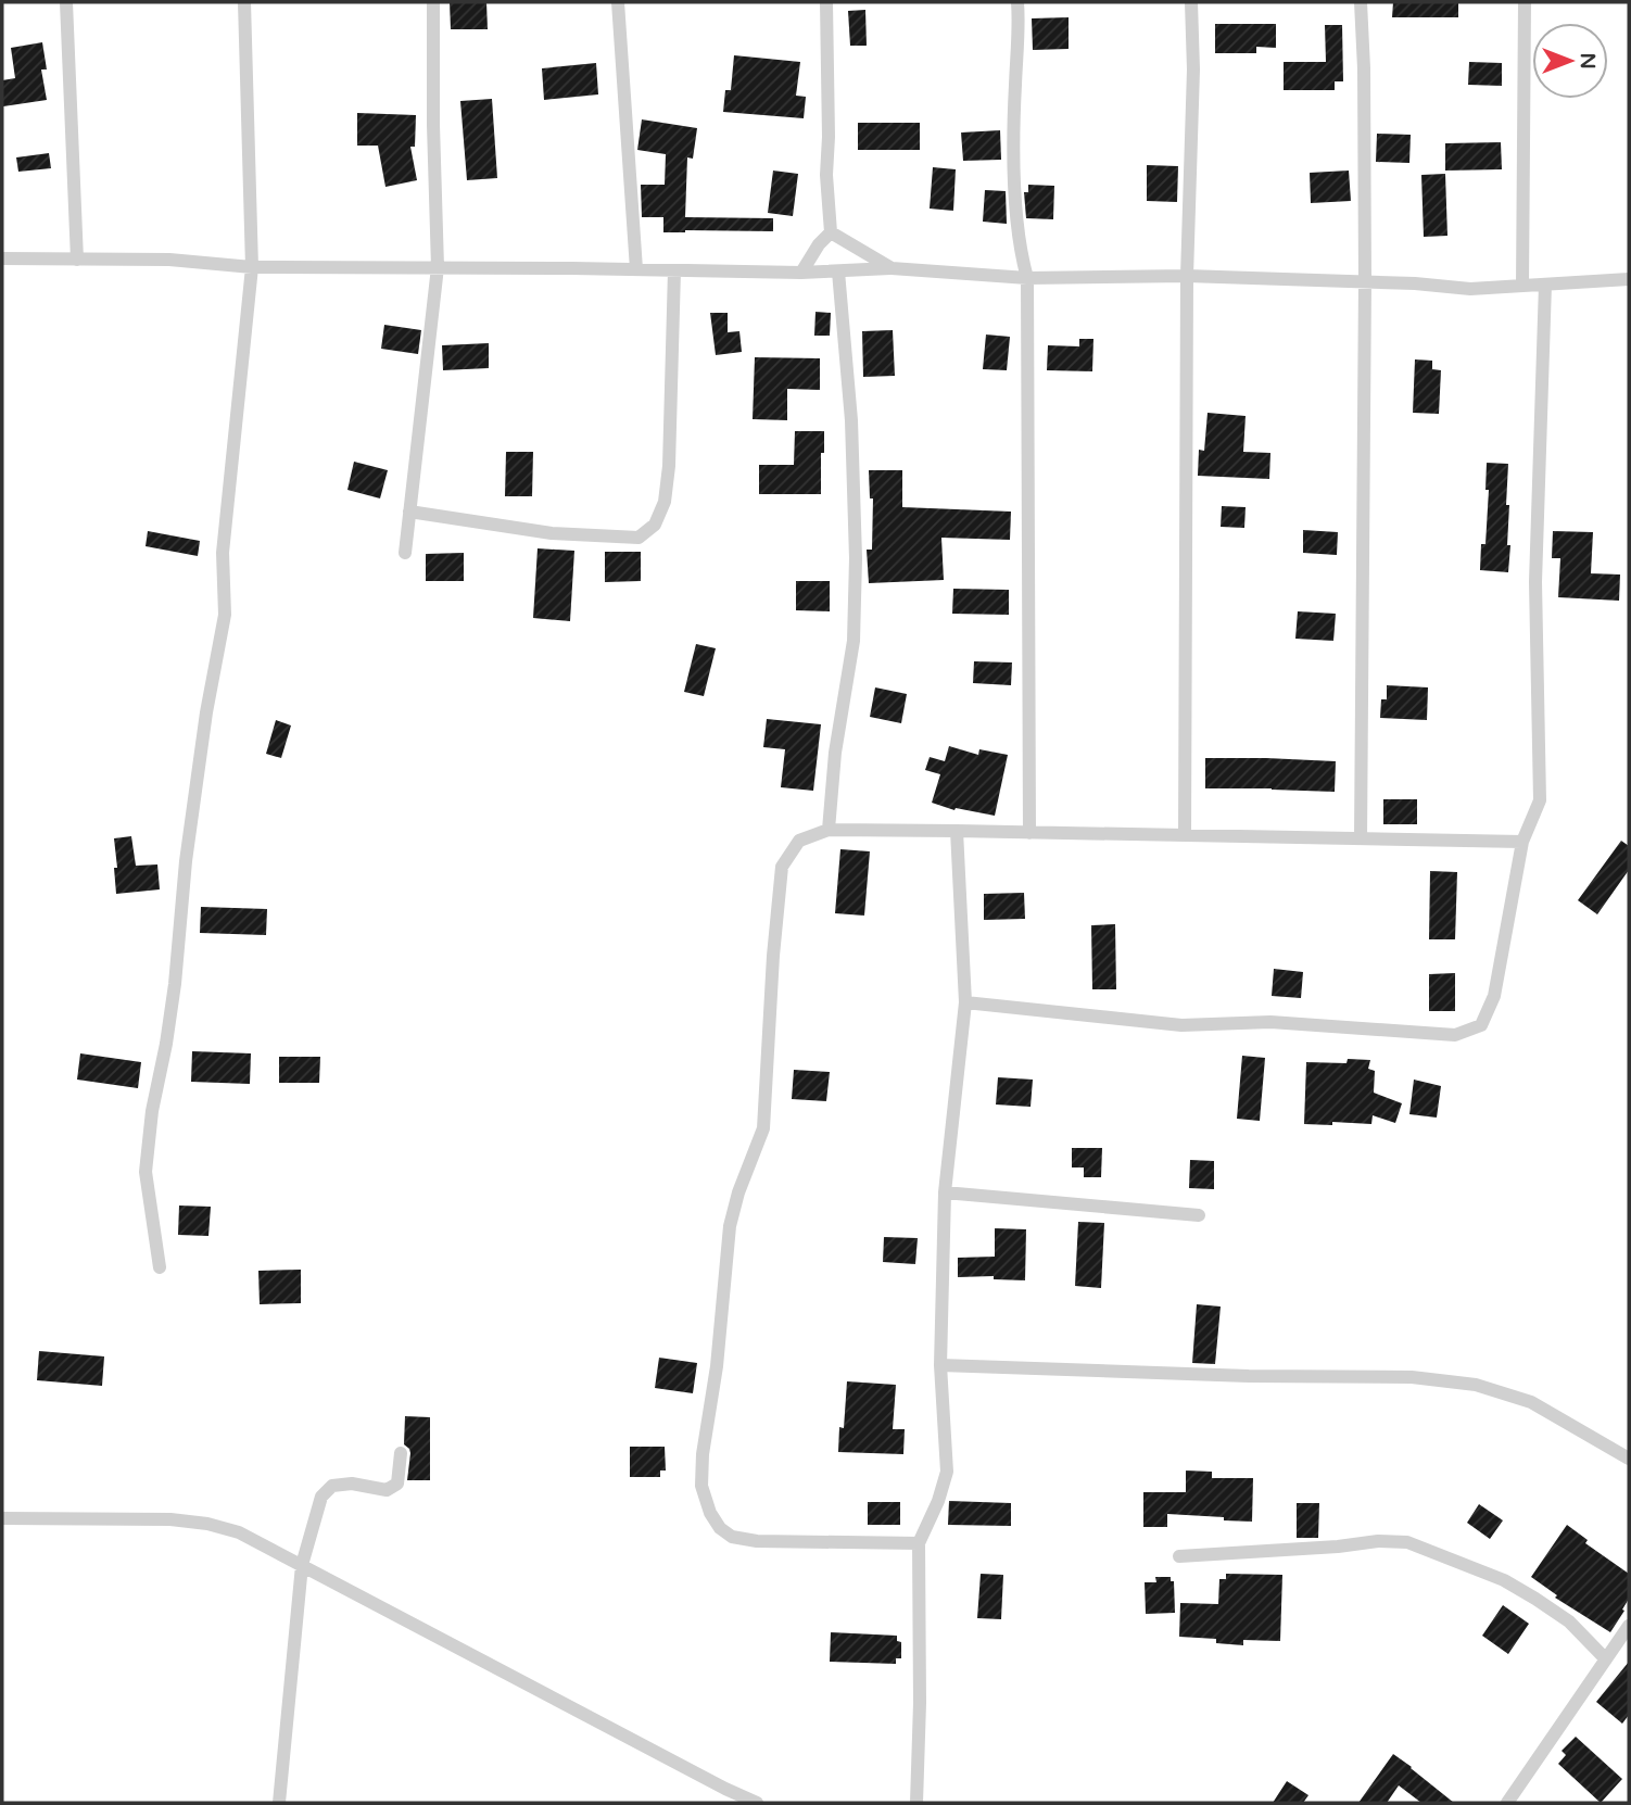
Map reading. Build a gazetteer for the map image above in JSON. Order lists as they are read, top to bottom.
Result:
{
  "north": "right"
}
